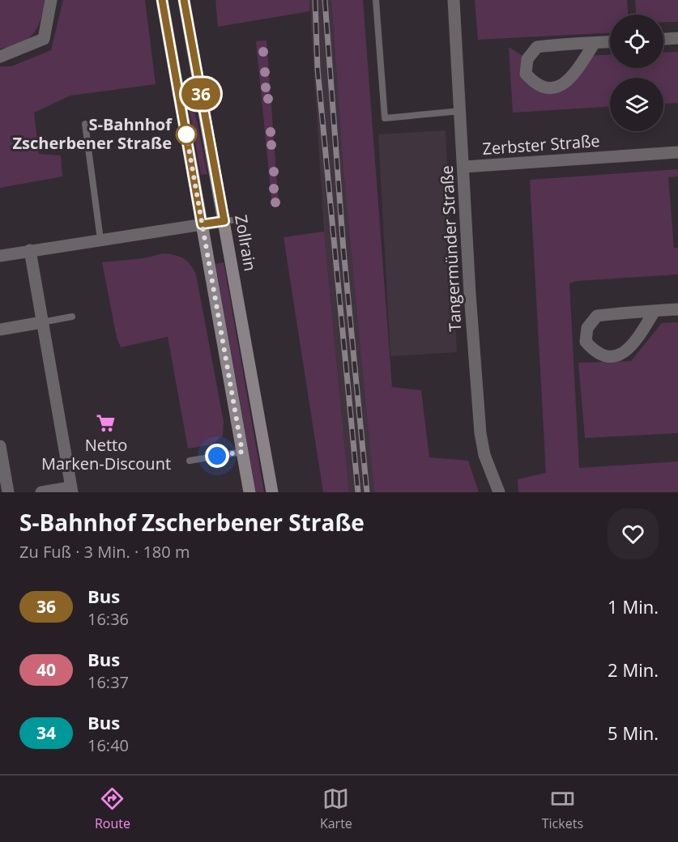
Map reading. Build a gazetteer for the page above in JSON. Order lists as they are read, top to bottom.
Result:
{
  "streets": {
    "main road": ["Zollrain"],
    "street": ["Zerbster Straße", "Tangermünder Straße"]
  },
  "crossings": [
    ["Zerbster Straße", "Tangermünder Straße"]
  ],
  "places": {
    "other": ["S-Bahnhof Zscherbener Straße"],
    "supermarket": ["Netto Marken-Discount"]
  },
  "lines": ["bus line 36"],
  "page": {
    "on_map": "36",
    "heading": ["S-Bahnhof Zscherbener Straße", "Zu Fuß · 3 Min. · 180 m"],
    "list": [
      {
        "mark": "36",
        "name": "Bus",
        "note": "16:36",
        "value": "1 Min."
      },
      {
        "mark": "40",
        "name": "Bus",
        "note": "16:37",
        "value": "2 Min."
      },
      {
        "mark": "34",
        "name": "Bus",
        "note": "16:40",
        "value": "5 Min."
      }
    ],
    "tabs": ["Route", "Karte", "Tickets"]
  }
}
